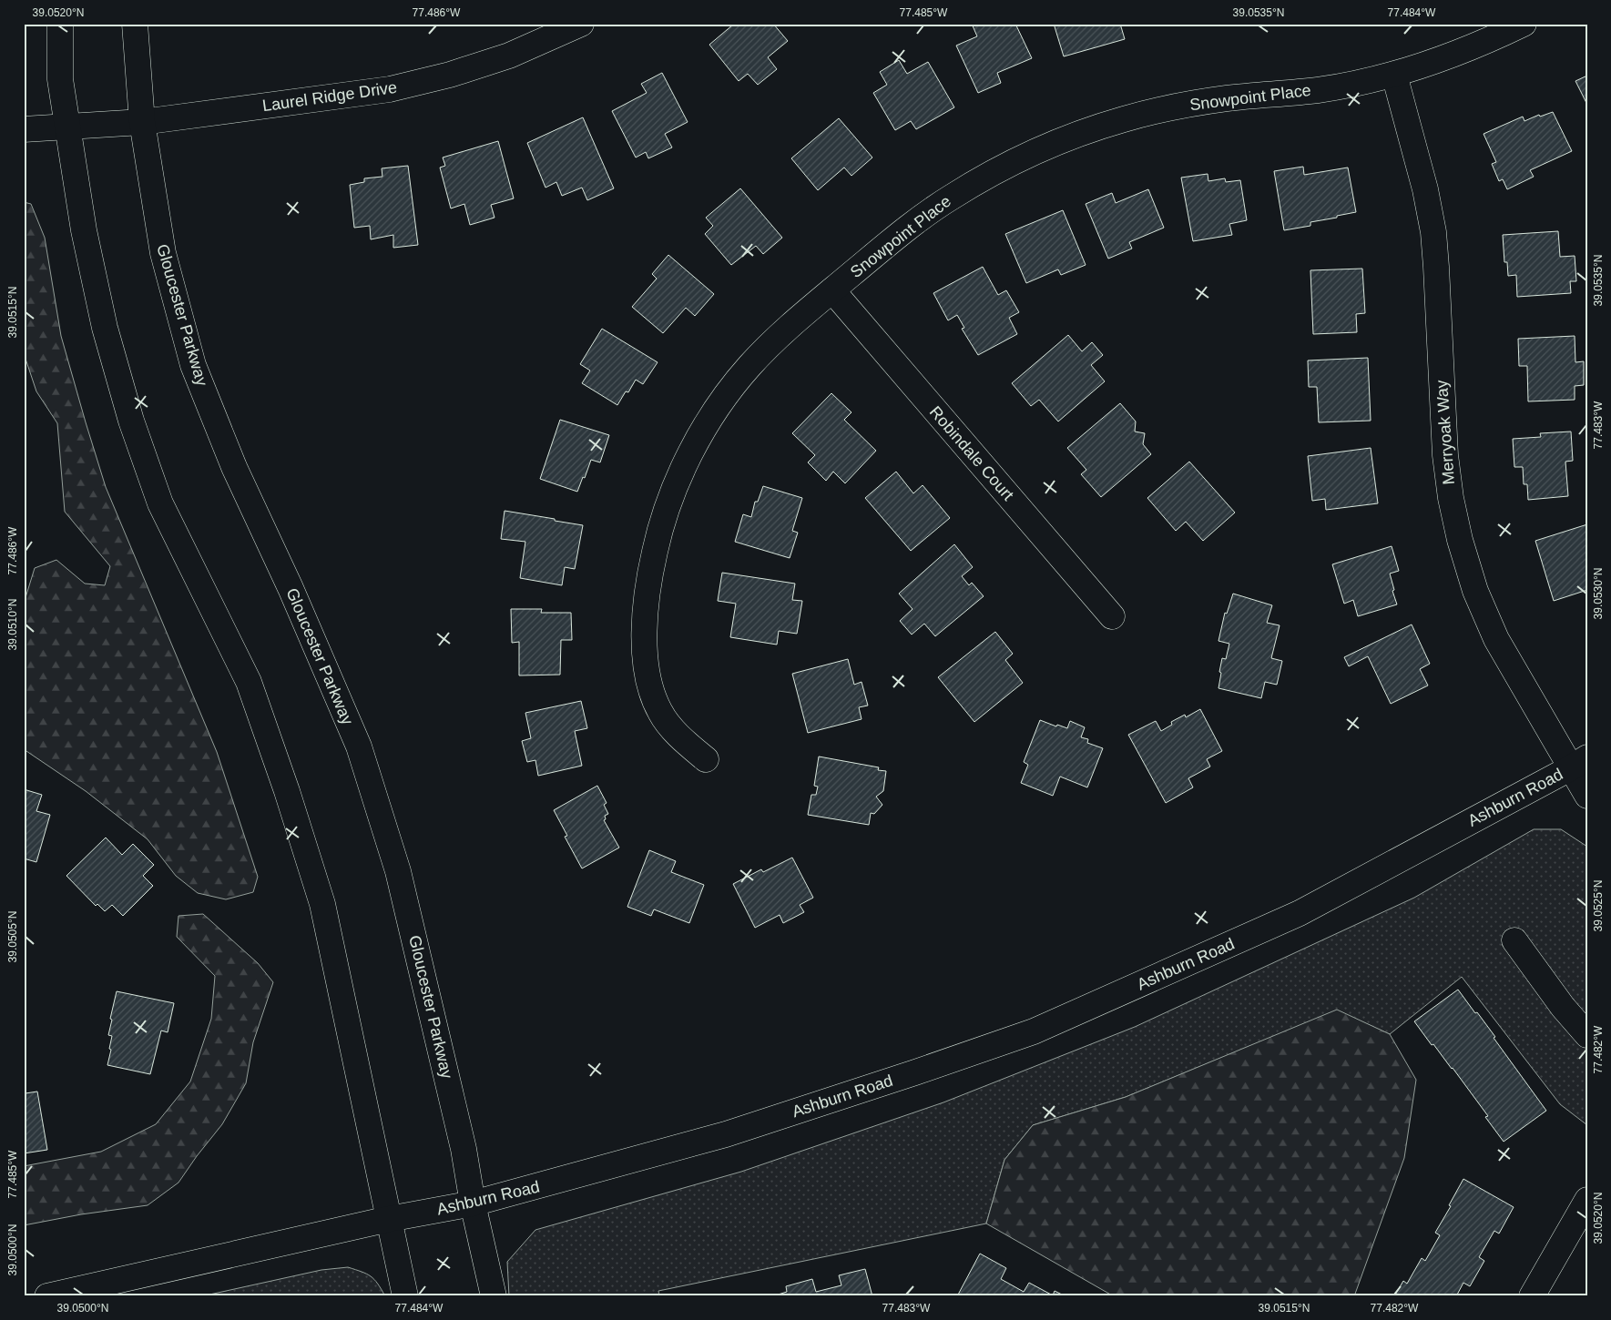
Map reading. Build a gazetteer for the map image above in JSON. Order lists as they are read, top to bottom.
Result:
{
  "streets": {
    "street": [
      "Laurel Ridge Drive",
      "Snowpoint Place",
      "Gloucester Parkway",
      "Merryoak Way",
      "Robindale Court",
      "Ashburn Road"
    ]
  },
  "crossings": [
    ["Laurel Ridge Drive", "Gloucester Parkway"],
    ["Snowpoint Place", "Merryoak Way"],
    ["Snowpoint Place", "Robindale Court"],
    ["Gloucester Parkway", "Ashburn Road"],
    ["Merryoak Way", "Ashburn Road"]
  ],
  "coordinates": [
    "39.0520°N",
    "77.486°W",
    "77.485°W",
    "39.0535°N",
    "77.484°W",
    "39.0515°N",
    "77.483°W",
    "39.0530°N",
    "39.0510°N",
    "39.0525°N",
    "39.0505°N",
    "77.482°W",
    "39.0500°N"
  ]
}
